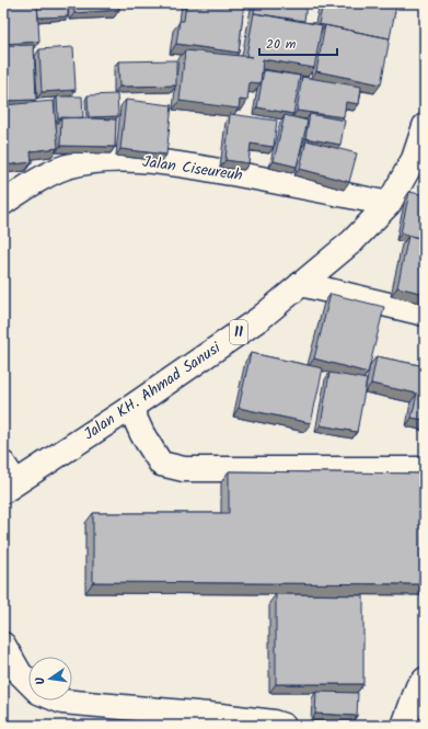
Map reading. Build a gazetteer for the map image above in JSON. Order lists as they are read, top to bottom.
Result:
{
  "streets": {
    "main road": ["Jalan Ciseureuh", "11", "Jalan KH. Ahmad Sanusi"]
  },
  "crossings": [
    ["Jalan Ciseureuh", "Jalan KH. Ahmad Sanusi"]
  ],
  "scale_bar": "20 m",
  "north": "left"
}
